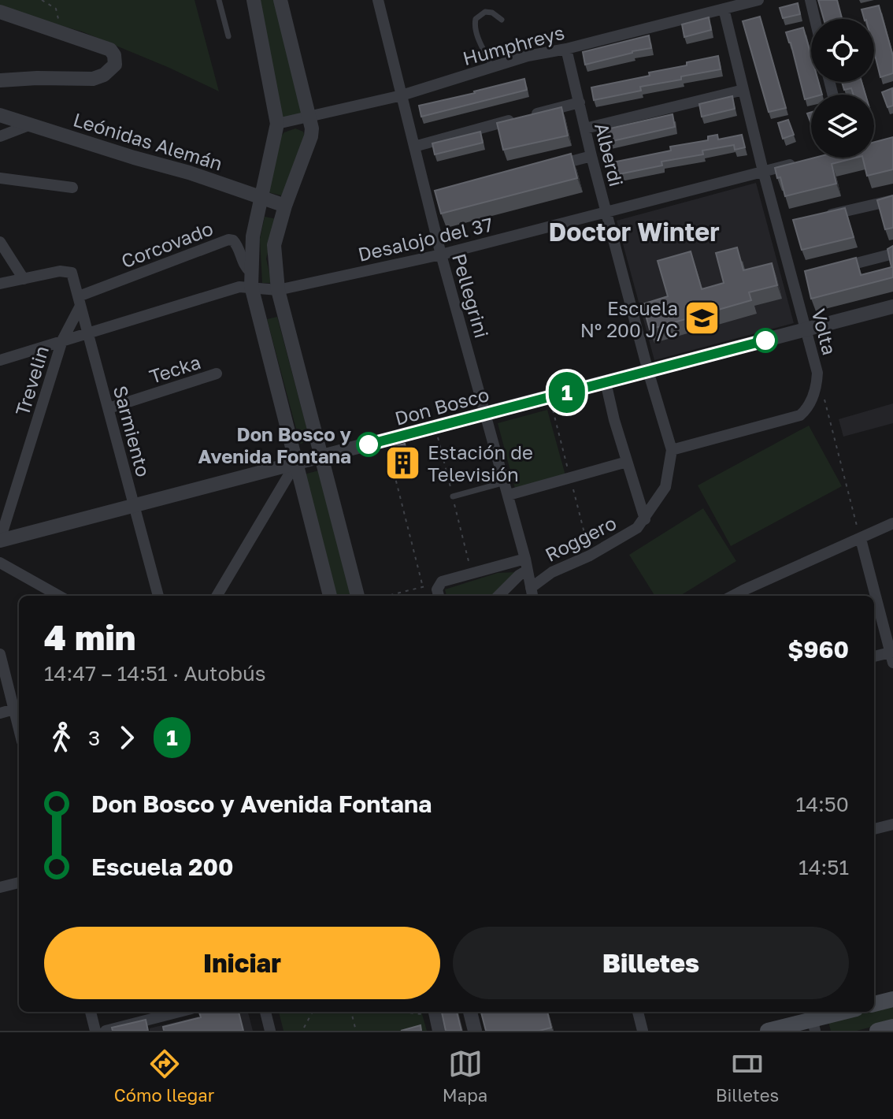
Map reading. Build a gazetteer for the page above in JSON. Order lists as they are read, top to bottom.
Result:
{
  "streets": {
    "street": [
      "Humphreys",
      "Leónidas Alemán",
      "Alberdi",
      "Desalojo del 37",
      "Corcovado",
      "Pellegrini",
      "Volta",
      "Tecka",
      "Trevelin",
      "Don Bosco",
      "Sarmiento",
      "Roggero"
    ]
  },
  "crossings": [
    ["Humphreys", "Alberdi"],
    ["Humphreys", "Pellegrini"],
    ["Humphreys", "Volta"],
    ["Alberdi", "Desalojo del 37"],
    ["Alberdi", "Volta"],
    ["Alberdi", "Don Bosco"],
    ["Alberdi", "Roggero"],
    ["Desalojo del 37", "Corcovado"],
    ["Desalojo del 37", "Pellegrini"],
    ["Desalojo del 37", "Volta"],
    ["Desalojo del 37", "Trevelin"],
    ["Desalojo del 37", "Sarmiento"],
    ["Corcovado", "Trevelin"],
    ["Corcovado", "Sarmiento"],
    ["Pellegrini", "Don Bosco"],
    ["Pellegrini", "Roggero"],
    ["Volta", "Don Bosco"],
    ["Volta", "Roggero"],
    ["Tecka", "Sarmiento"],
    ["Trevelin", "Don Bosco"],
    ["Trevelin", "Sarmiento"],
    ["Don Bosco", "Sarmiento"]
  ],
  "districts": ["Doctor Winter"],
  "places": {
    "school or university": ["Escuela Nº 200 J/C"],
    "other": ["Don Bosco y Avenida Fontana"],
    "building": ["Estación de Televisión"]
  },
  "lines": ["bus line 1"],
  "page": {
    "on_map": "1",
    "heading": ["4 min", "14:47 – 14:51 · Autobús", "$960"],
    "legs": ["3", "1"],
    "list": [
      {
        "name": "Don Bosco y Avenida Fontana",
        "value": "14:50"
      },
      {
        "name": "Escuela 200",
        "value": "14:51"
      }
    ],
    "buttons": ["Iniciar", "Billetes"],
    "tabs": ["Cómo llegar", "Mapa", "Billetes"]
  }
}
